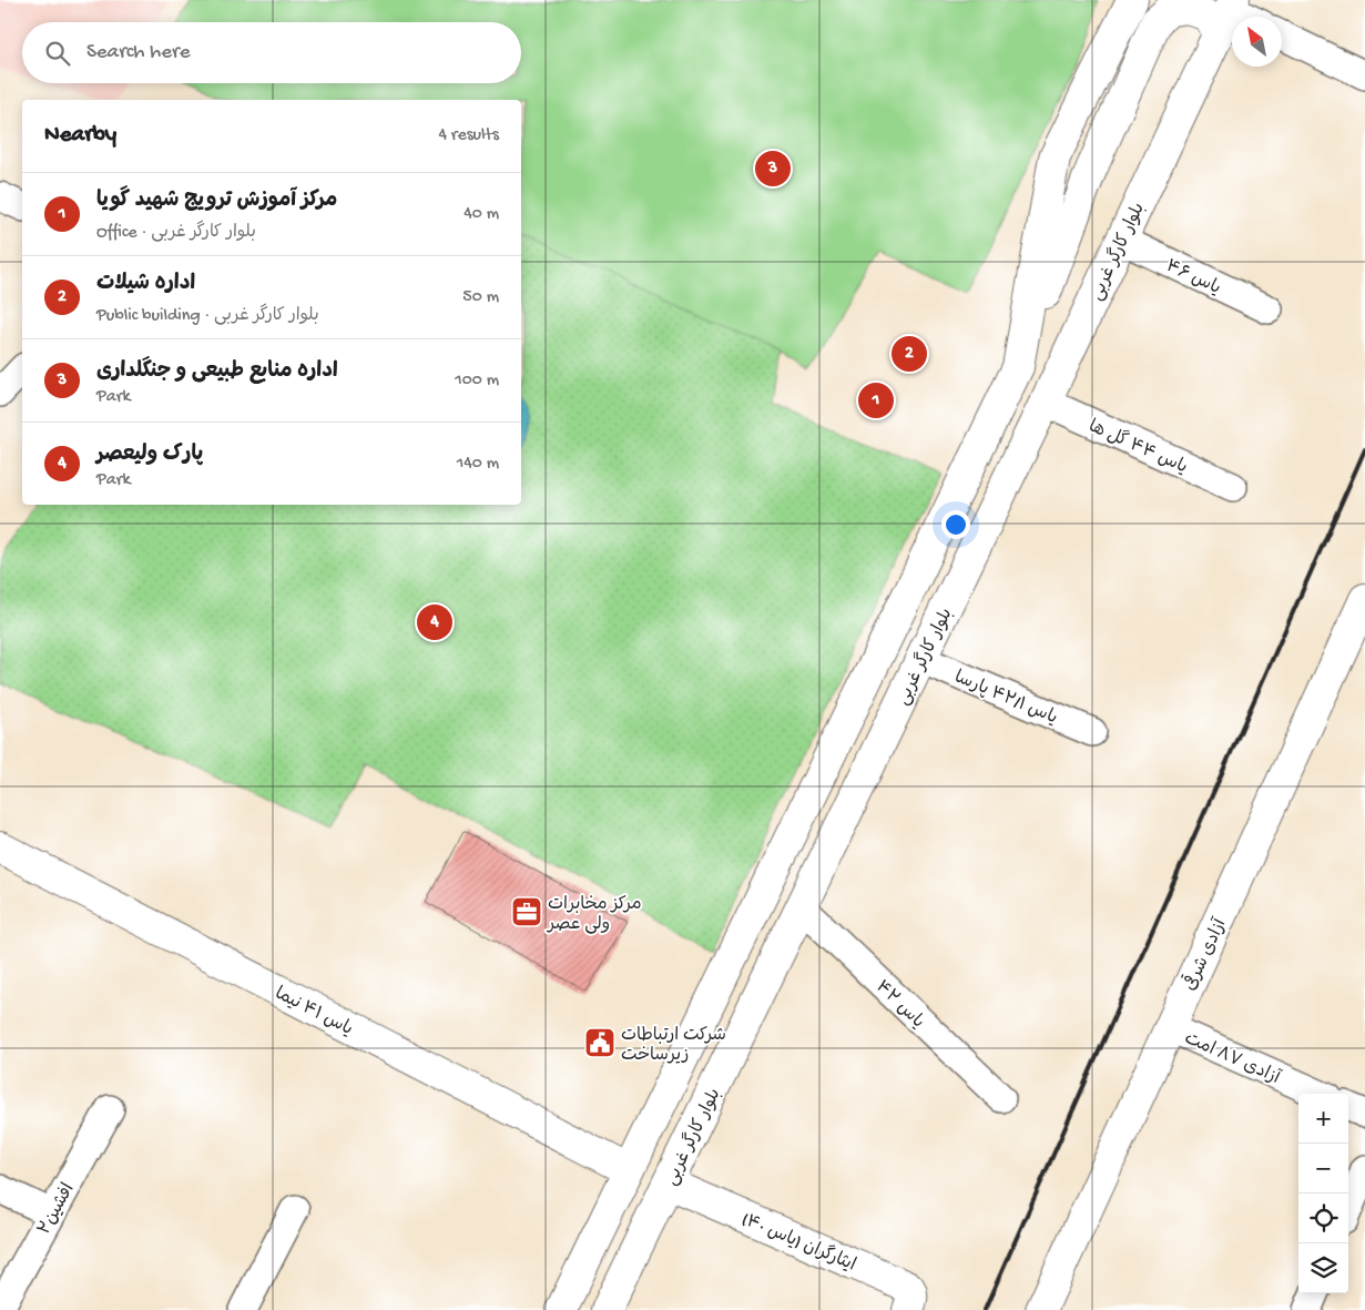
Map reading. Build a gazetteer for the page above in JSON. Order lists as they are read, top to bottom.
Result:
{
  "streets": {
    "main road": [
      "بلوار کارگر غربی",
      "آزادی شرقی",
      "یاس ۴۱ نیما",
      "ایثارگران (یاس ۴۰)"
    ],
    "street": [
      "یاس ۴۶",
      "یاس ۴۴ گل ها",
      "یاس ۴۲/۱ پارسا",
      "یاس ۴۲",
      "آزادی ۸۷ امت",
      "افشین۲"
    ]
  },
  "crossings": [
    ["بلوار کارگر غربی", "یاس ۴۶"],
    ["بلوار کارگر غربی", "یاس ۴۴ گل ها"],
    ["بلوار کارگر غربی", "یاس ۴۲/۱ پارسا"],
    ["بلوار کارگر غربی", "یاس ۴۲"],
    ["بلوار کارگر غربی", "ایثارگران (یاس ۴۰)"],
    ["آزادی شرقی", "آزادی ۸۷ امت"]
  ],
  "places": {
    "office": ["مرکز مخابرات ولی عصر"],
    "public building": ["شرکت ارتباطات زیرساخت"]
  },
  "north": "top left",
  "page": {
    "search": "Search here",
    "heading": ["Nearby", "4 results"],
    "pins": [
      "3",
      "2",
      "1",
      "4"
    ],
    "list": [
      {
        "mark": "1",
        "name": "مرکز آموزش ترویج شهید گویا",
        "note": "Office · بلوار کارگر غربی",
        "value": "40 m"
      },
      {
        "mark": "2",
        "name": "اداره شیلات",
        "note": "Public building · بلوار کارگر غربی",
        "value": "50 m"
      },
      {
        "mark": "3",
        "name": "اداره منابع طبیعی و جنگلداری",
        "note": "Park",
        "value": "100 m"
      },
      {
        "mark": "4",
        "name": "پارک ولیعصر",
        "note": "Park",
        "value": "140 m"
      }
    ],
    "map_buttons": ["+", "−"]
  }
}
